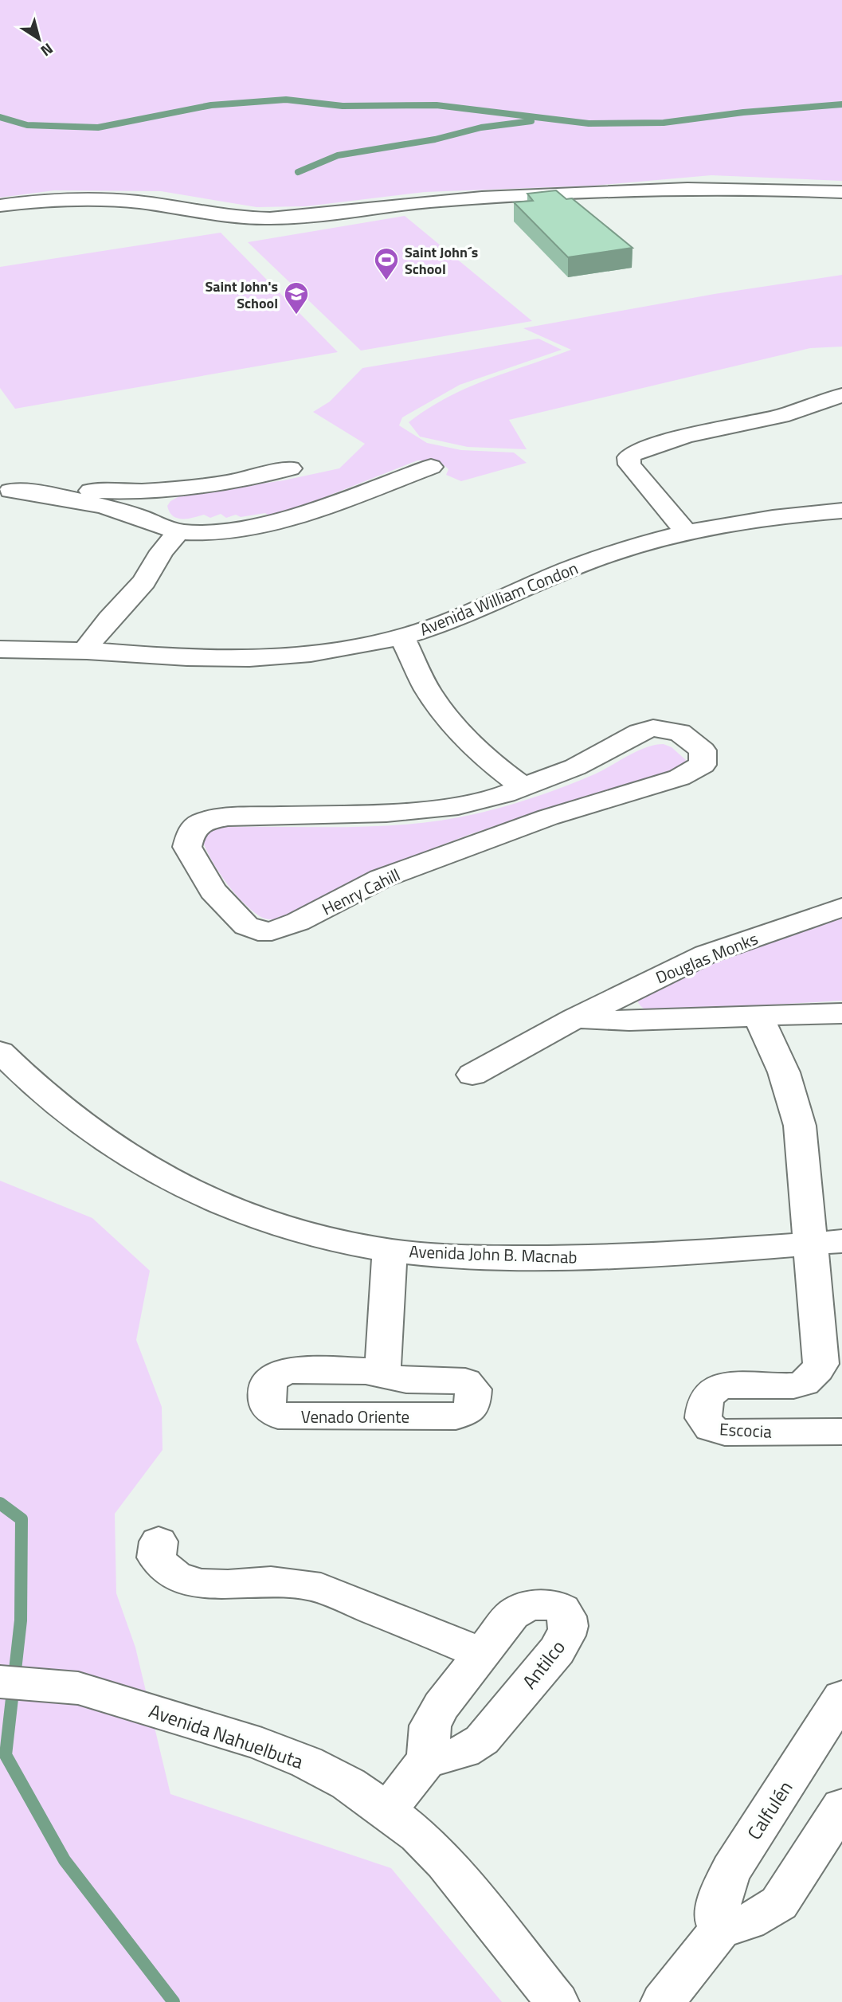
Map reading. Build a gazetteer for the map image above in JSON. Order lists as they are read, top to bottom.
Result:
{
  "streets": {
    "street": [
      "Avenida William Condon",
      "Henry Cahill",
      "Douglas Monks",
      "Avenida John B. Macnab",
      "Venado Oriente",
      "Escocia",
      "Antilco",
      "Avenida Nahuelbuta",
      "Calfulén"
    ]
  },
  "crossings": [
    ["Avenida John B. Macnab", "Escocia"]
  ],
  "places": {
    "sports": ["Saint John´s School"],
    "school or university": ["Saint John's School"]
  },
  "north": "bottom right"
}
